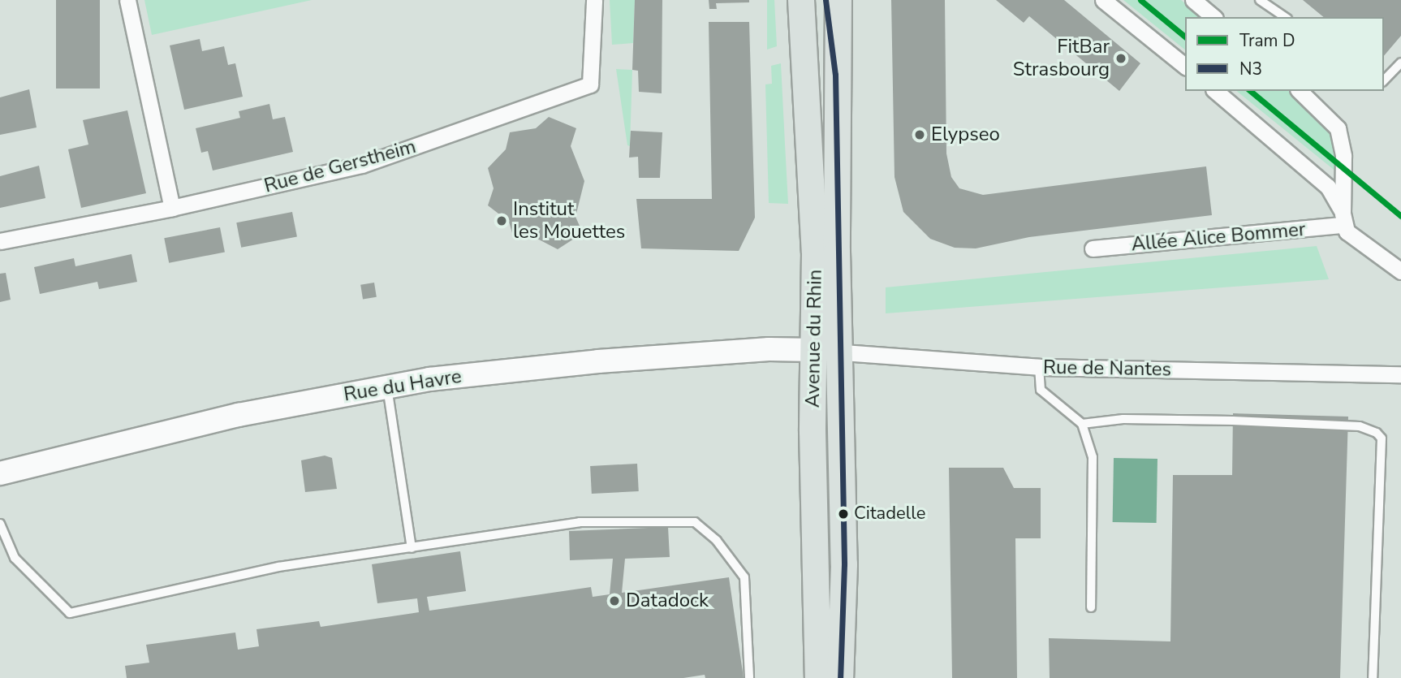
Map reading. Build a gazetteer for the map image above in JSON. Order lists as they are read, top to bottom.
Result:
{
  "streets": {
    "main road": ["Avenue du Rhin", "Rue du Havre"],
    "street": ["Rue de Gerstheim", "Allée Alice Bommer", "Rue de Nantes"]
  },
  "crossings": [
    ["Avenue du Rhin", "Rue de Nantes"],
    ["Avenue du Rhin", "Rue du Havre"],
    ["Rue de Nantes", "Rue du Havre"]
  ],
  "places": [
    "FitBar Strasbourg",
    "Elypseo",
    "Institut les Mouettes",
    "Citadelle",
    "Datadock"
  ],
  "lines": ["tram line D", "transit line N3"],
  "legend": ["Tram D", "N3"]
}
